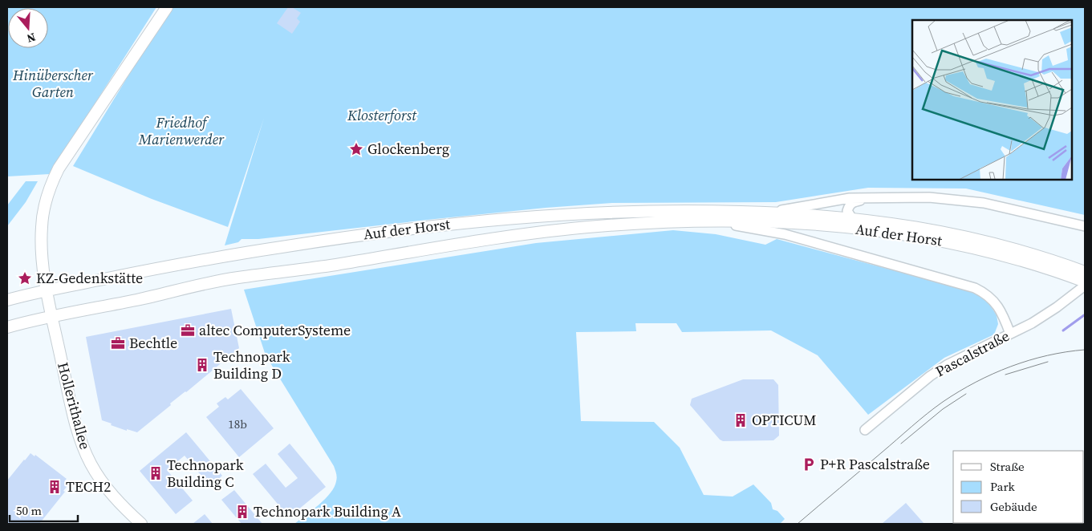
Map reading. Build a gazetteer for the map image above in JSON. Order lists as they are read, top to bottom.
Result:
{
  "streets": {
    "street": ["Auf der Horst", "Pascalstraße", "Hollerithallee"]
  },
  "crossings": [
    ["Auf der Horst", "Pascalstraße"],
    ["Auf der Horst", "Hollerithallee"]
  ],
  "parks": ["Hinüberscher Garten", "Klosterforst", "Friedhof Marienwerder"],
  "places": {
    "place": ["Glockenberg", "KZ-Gedenkstätte"],
    "office": ["altec ComputerSysteme", "Bechtle"],
    "building": [
      "Technopark Building D",
      "OPTICUM",
      "Technopark Building C",
      "TECH2",
      "Technopark Building A"
    ],
    "parking": ["P+R Pascalstraße"]
  },
  "house_numbers": ["18b"],
  "legend": ["Straße", "Park", "Gebäude"],
  "scale_bar": "50 m",
  "north": "bottom"
}
